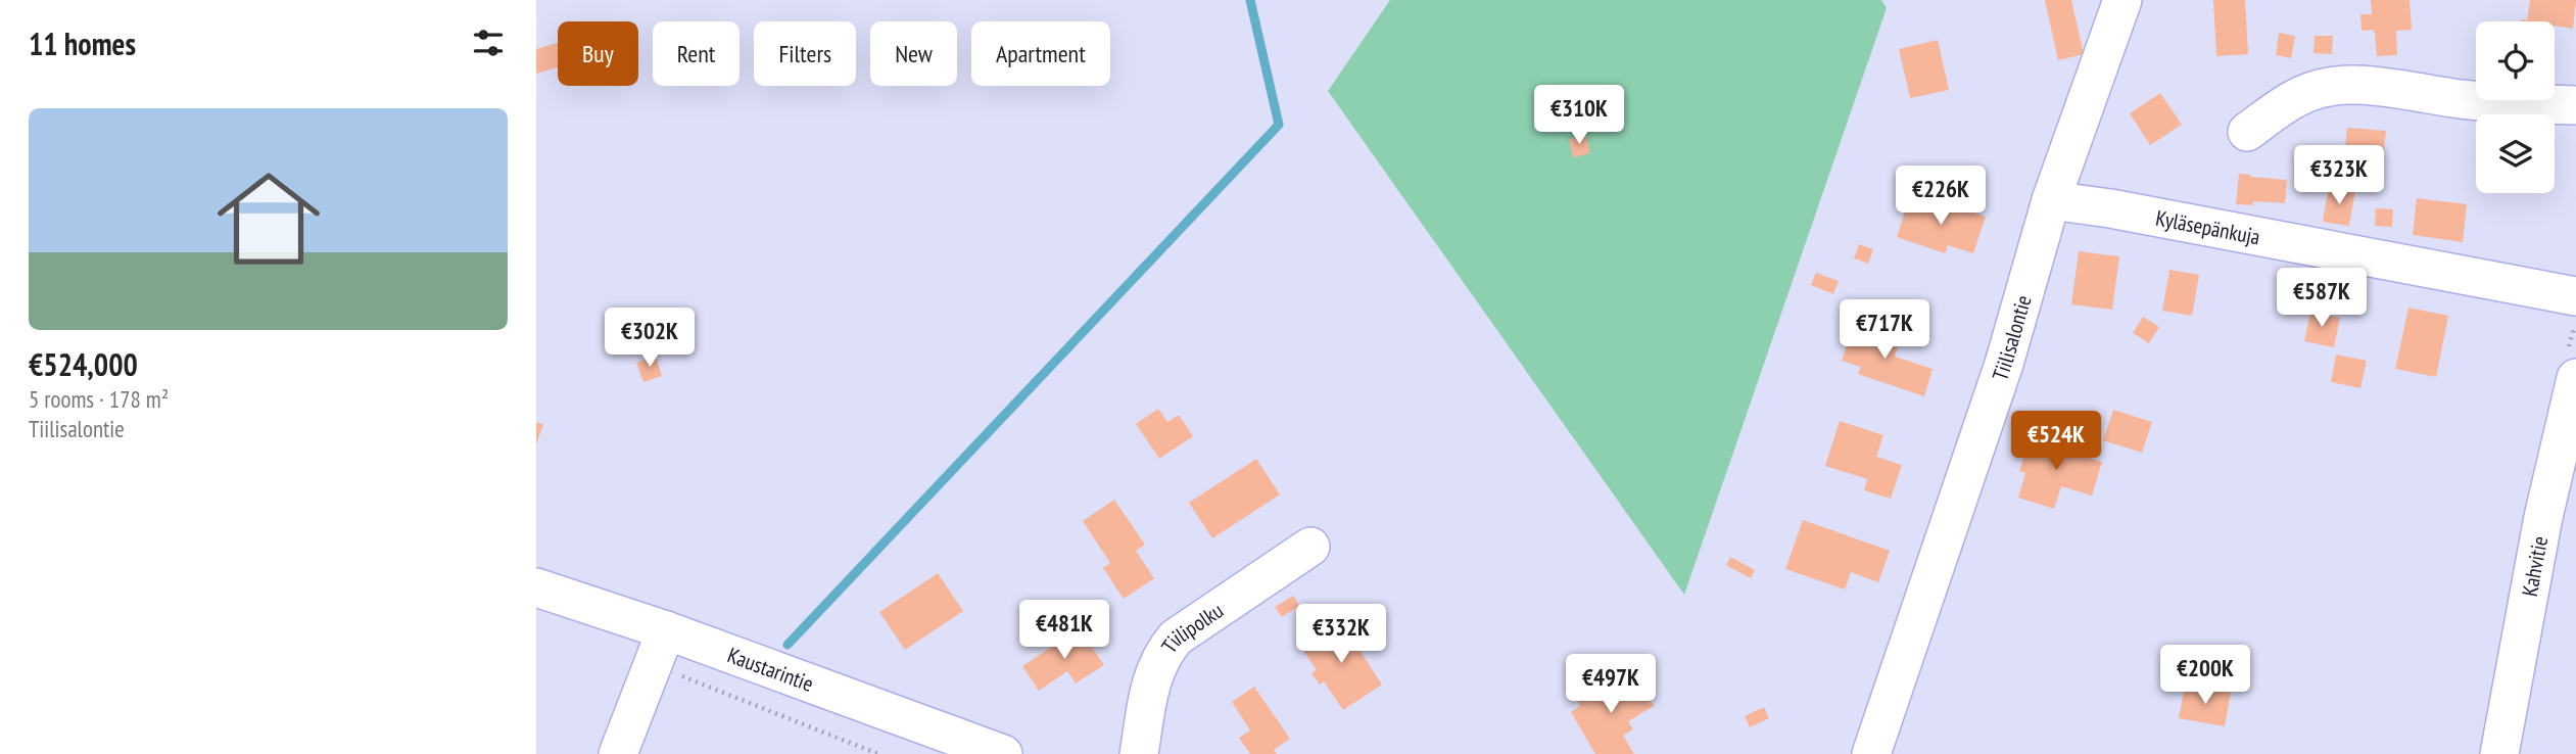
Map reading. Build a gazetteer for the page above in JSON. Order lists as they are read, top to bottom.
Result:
{
  "streets": {
    "street": [
      "Kyläsepänkuja",
      "Tiilisalontie",
      "Kahvitie",
      "Tiilipolku",
      "Kaustarintie"
    ]
  },
  "crossings": [
    ["Kyläsepänkuja", "Tiilisalontie"]
  ],
  "page": {
    "heading": "11 homes",
    "chip": [
      "Buy",
      "Rent",
      "Filters",
      "New",
      "Apartment"
    ],
    "price": [
      "€310K",
      "€323K",
      "€226K",
      "€587K",
      "€717K",
      "€302K",
      "€524K",
      "€481K",
      "€332K",
      "€200K",
      "€497K"
    ],
    "list": [
      {
        "name": "€524,000",
        "note": "5 rooms · 178 m² · Tiilisalontie"
      }
    ]
  }
}
